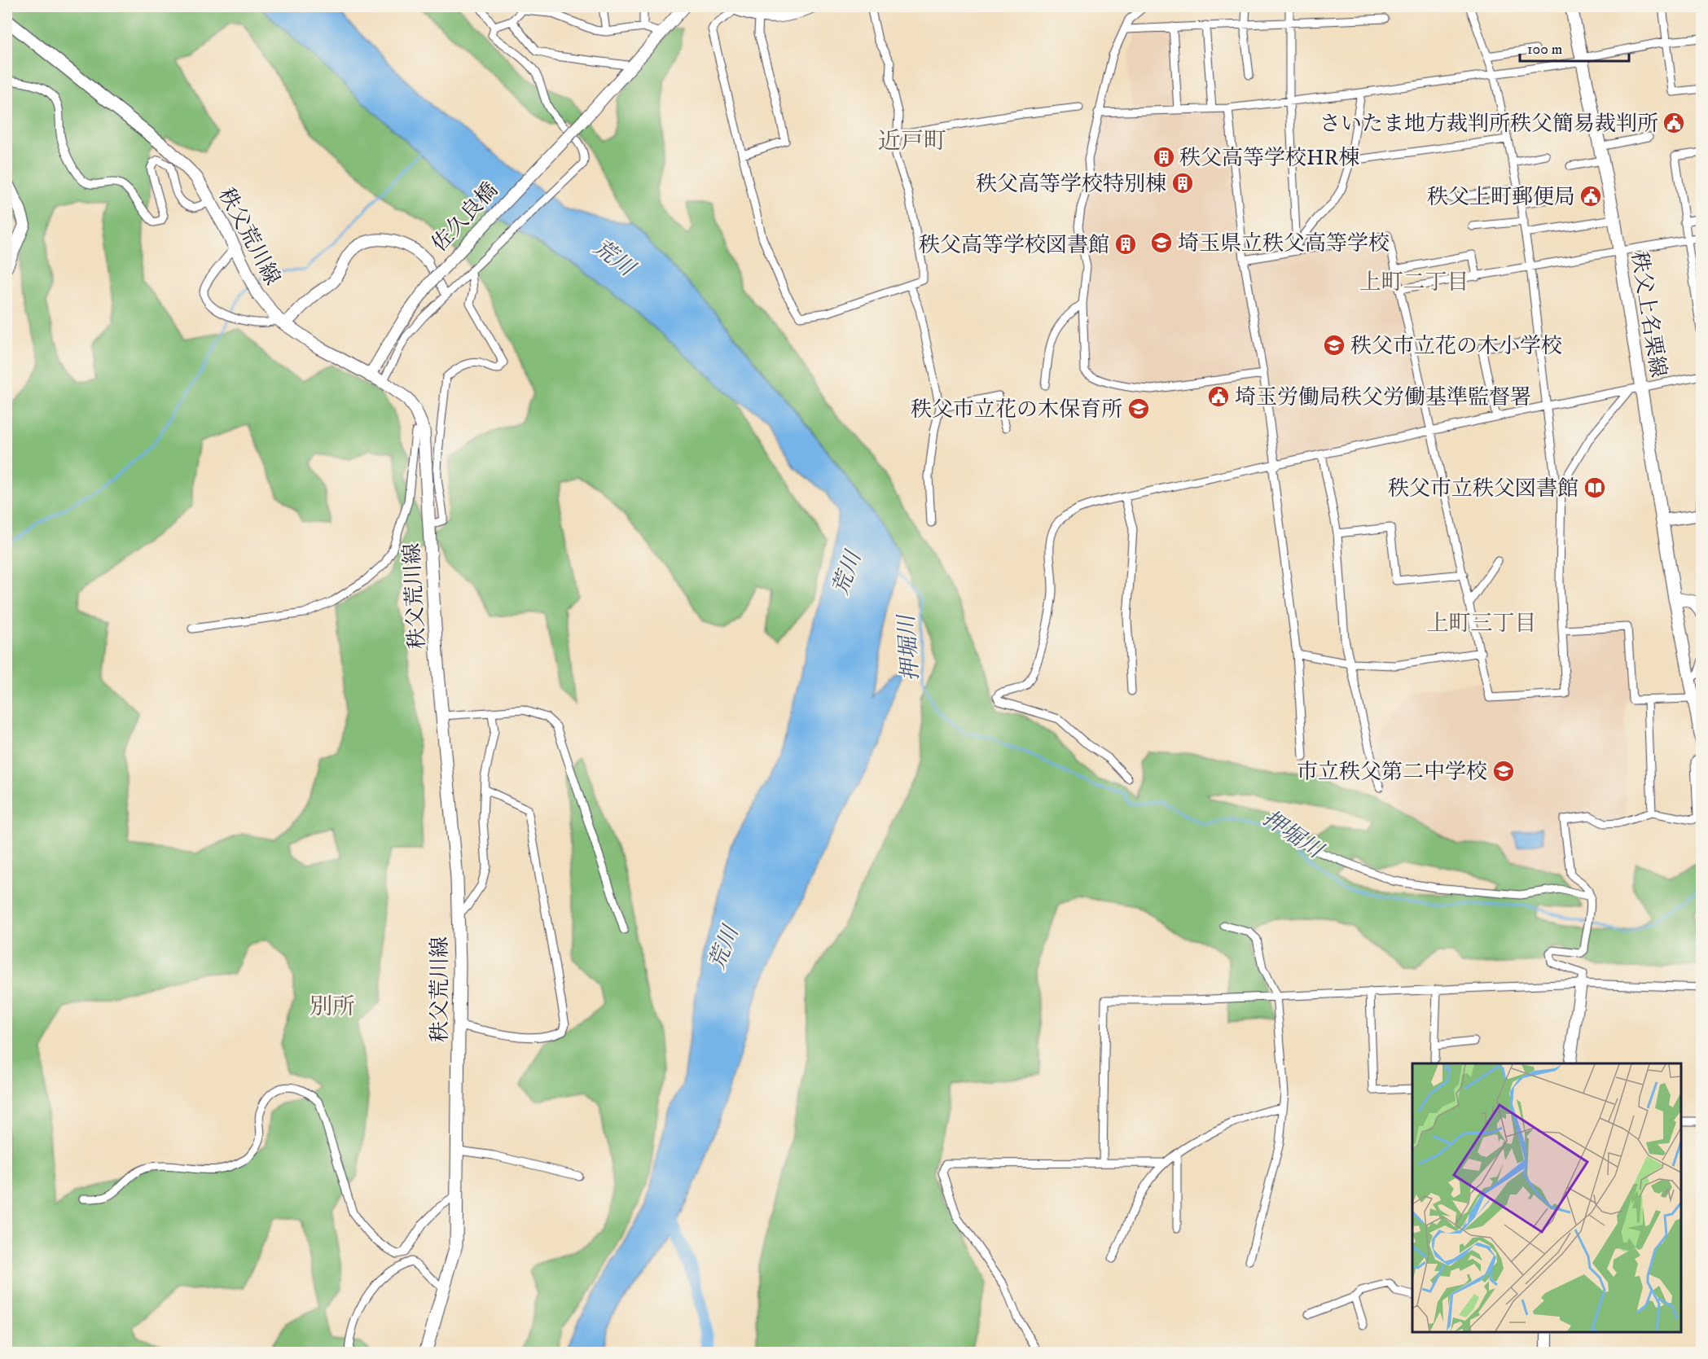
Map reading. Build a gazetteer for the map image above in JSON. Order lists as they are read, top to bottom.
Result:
{
  "streets": {
    "main road": ["秩父荒川線", "秩父上名栗線"],
    "street": ["佐久良橋"]
  },
  "crossings": [
    ["佐久良橋", "秩父荒川線"]
  ],
  "districts": [
    "近戸町",
    "上町二丁目",
    "上町三丁目",
    "別所"
  ],
  "water": ["荒川", "押堀川"],
  "places": {
    "public building": ["さいたま地方裁判所秩父簡易裁判所", "秩父上町郵便局", "埼玉労働局秩父労働基準監督署"],
    "building": ["秩父高等学校HR棟", "秩父高等学校特別棟", "秩父高等学校図書館"],
    "school or university": [
      "埼玉県立秩父高等学校",
      "秩父市立花の木小学校",
      "秩父市立花の木保育所",
      "市立秩父第二中学校"
    ],
    "library": ["秩父市立秩父図書館"]
  },
  "scale_bar": "100 m"
}
